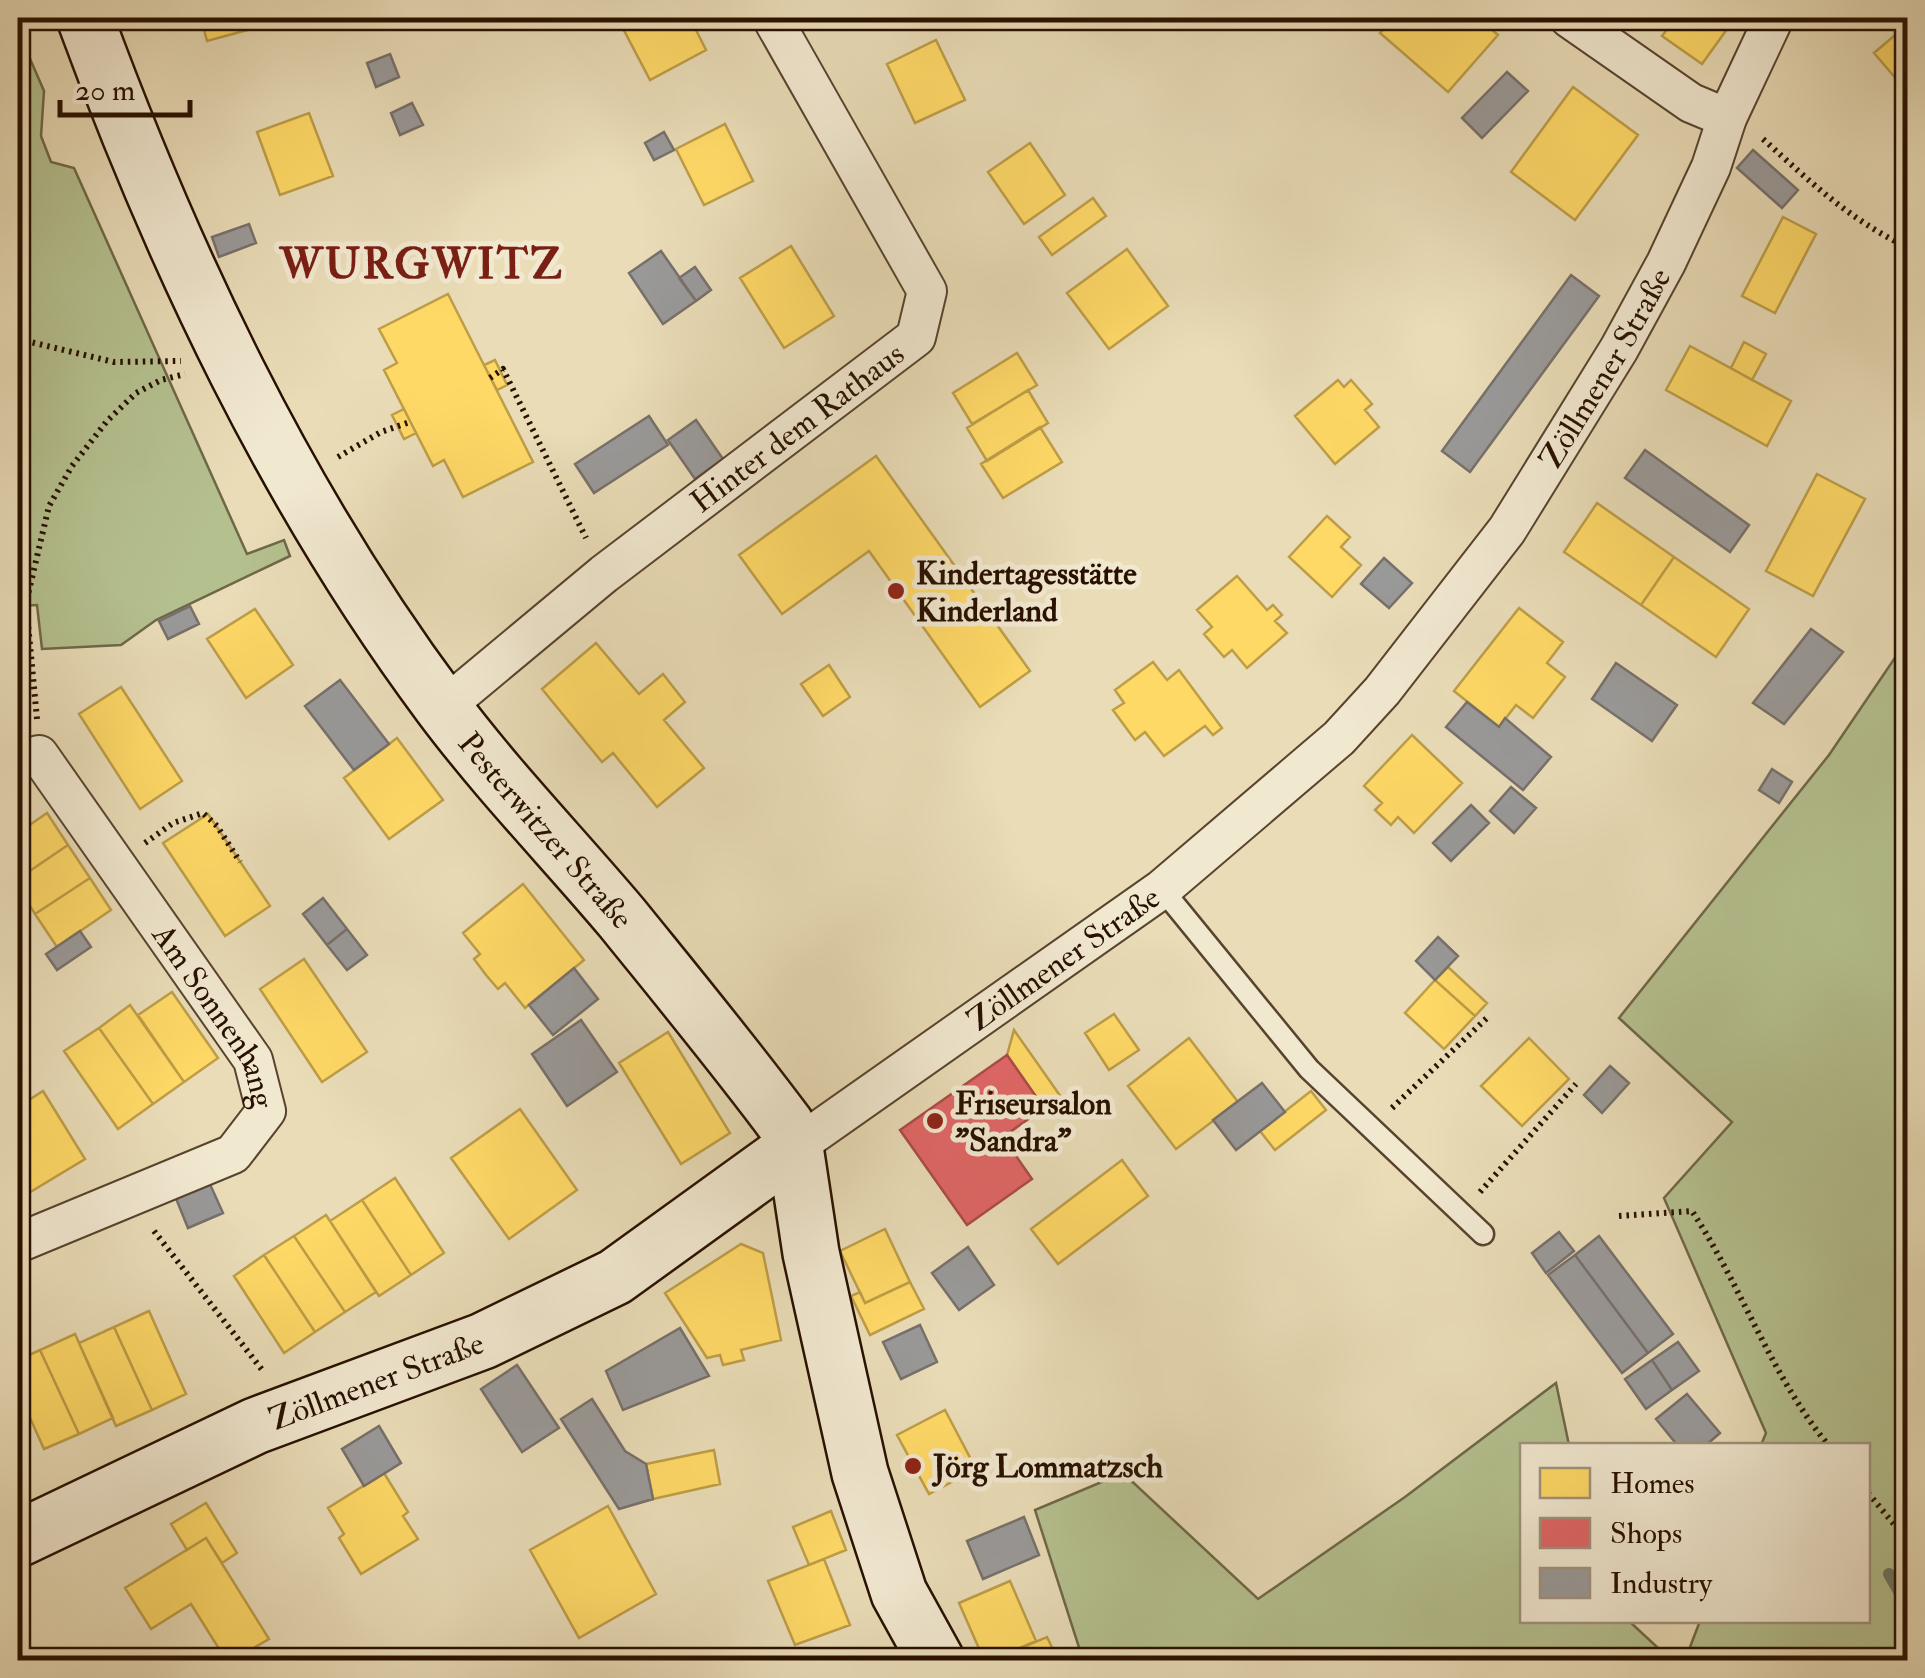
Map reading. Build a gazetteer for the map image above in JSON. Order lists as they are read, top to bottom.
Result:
{
  "streets": {
    "street": [
      "Zöllmener Straße",
      "Hinter dem Rathaus",
      "Pesterwitzer Straße",
      "Am Sonnenhang"
    ]
  },
  "crossings": [
    ["Zöllmener Straße", "Pesterwitzer Straße"],
    ["Hinter dem Rathaus", "Pesterwitzer Straße"]
  ],
  "districts": ["WURGWITZ"],
  "places": ["Kindertagesstätte Kinderland", "Friseursalon \"Sandra\"", "Jörg Lommatzsch"],
  "legend": ["Homes", "Shops", "Industry"],
  "scale_bar": "20 m"
}
